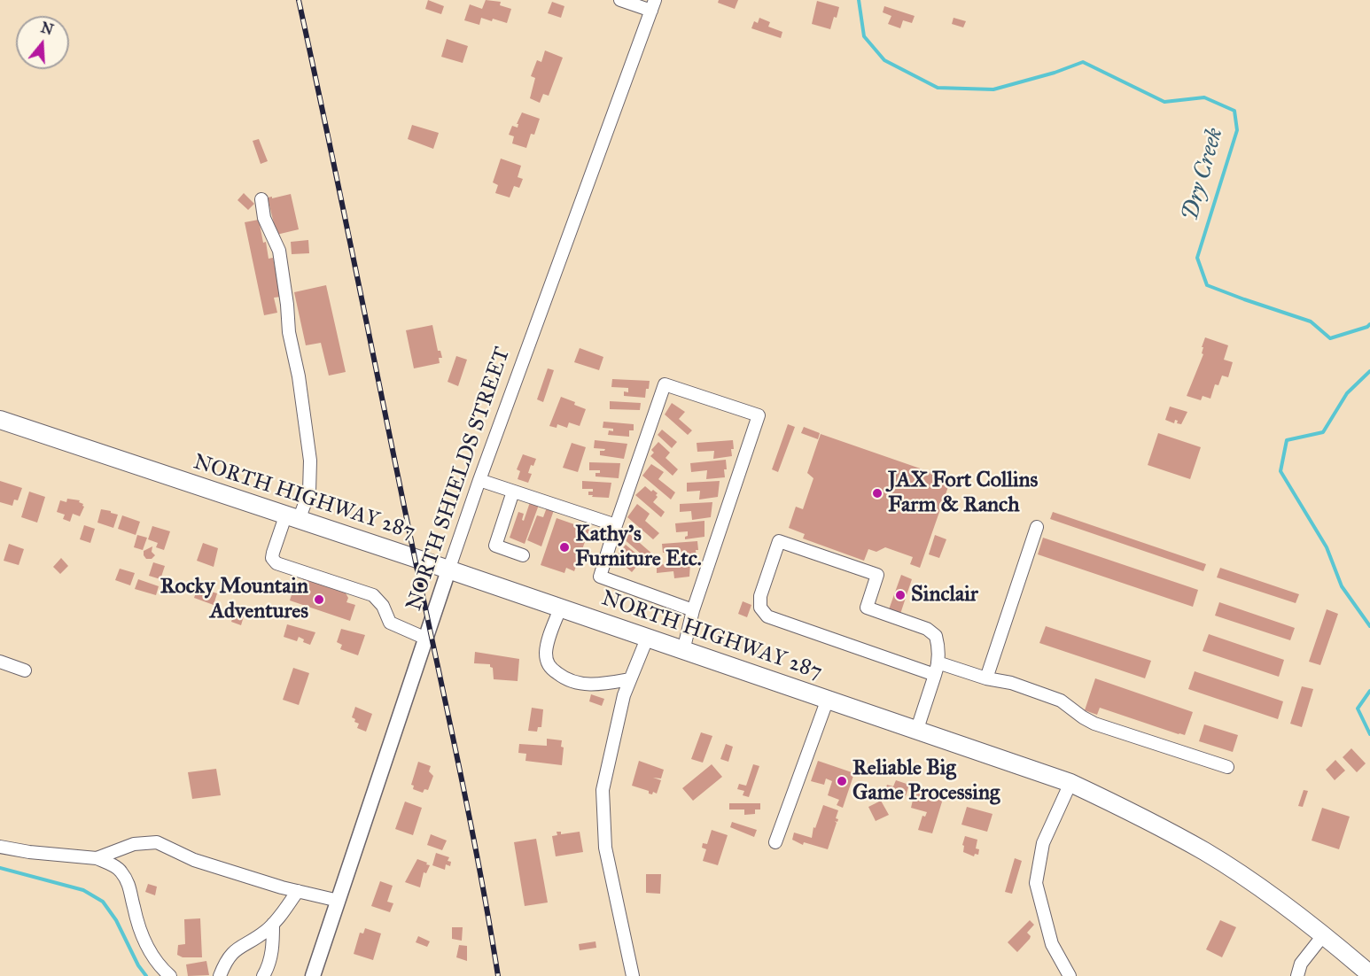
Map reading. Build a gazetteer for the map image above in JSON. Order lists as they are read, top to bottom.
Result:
{
  "streets": {
    "highway": ["NORTH HIGHWAY 287"],
    "main road": ["NORTH SHIELDS STREET"]
  },
  "crossings": [
    ["NORTH SHIELDS STREET", "NORTH HIGHWAY 287"]
  ],
  "water": ["Dry Creek"],
  "places": [
    "JAX Fort Collins Farm & Ranch",
    "Kathy's Furniture Etc.",
    "Sinclair",
    "Rocky Mountain Adventures",
    "Reliable Big Game Processing"
  ],
  "north": "top"
}
